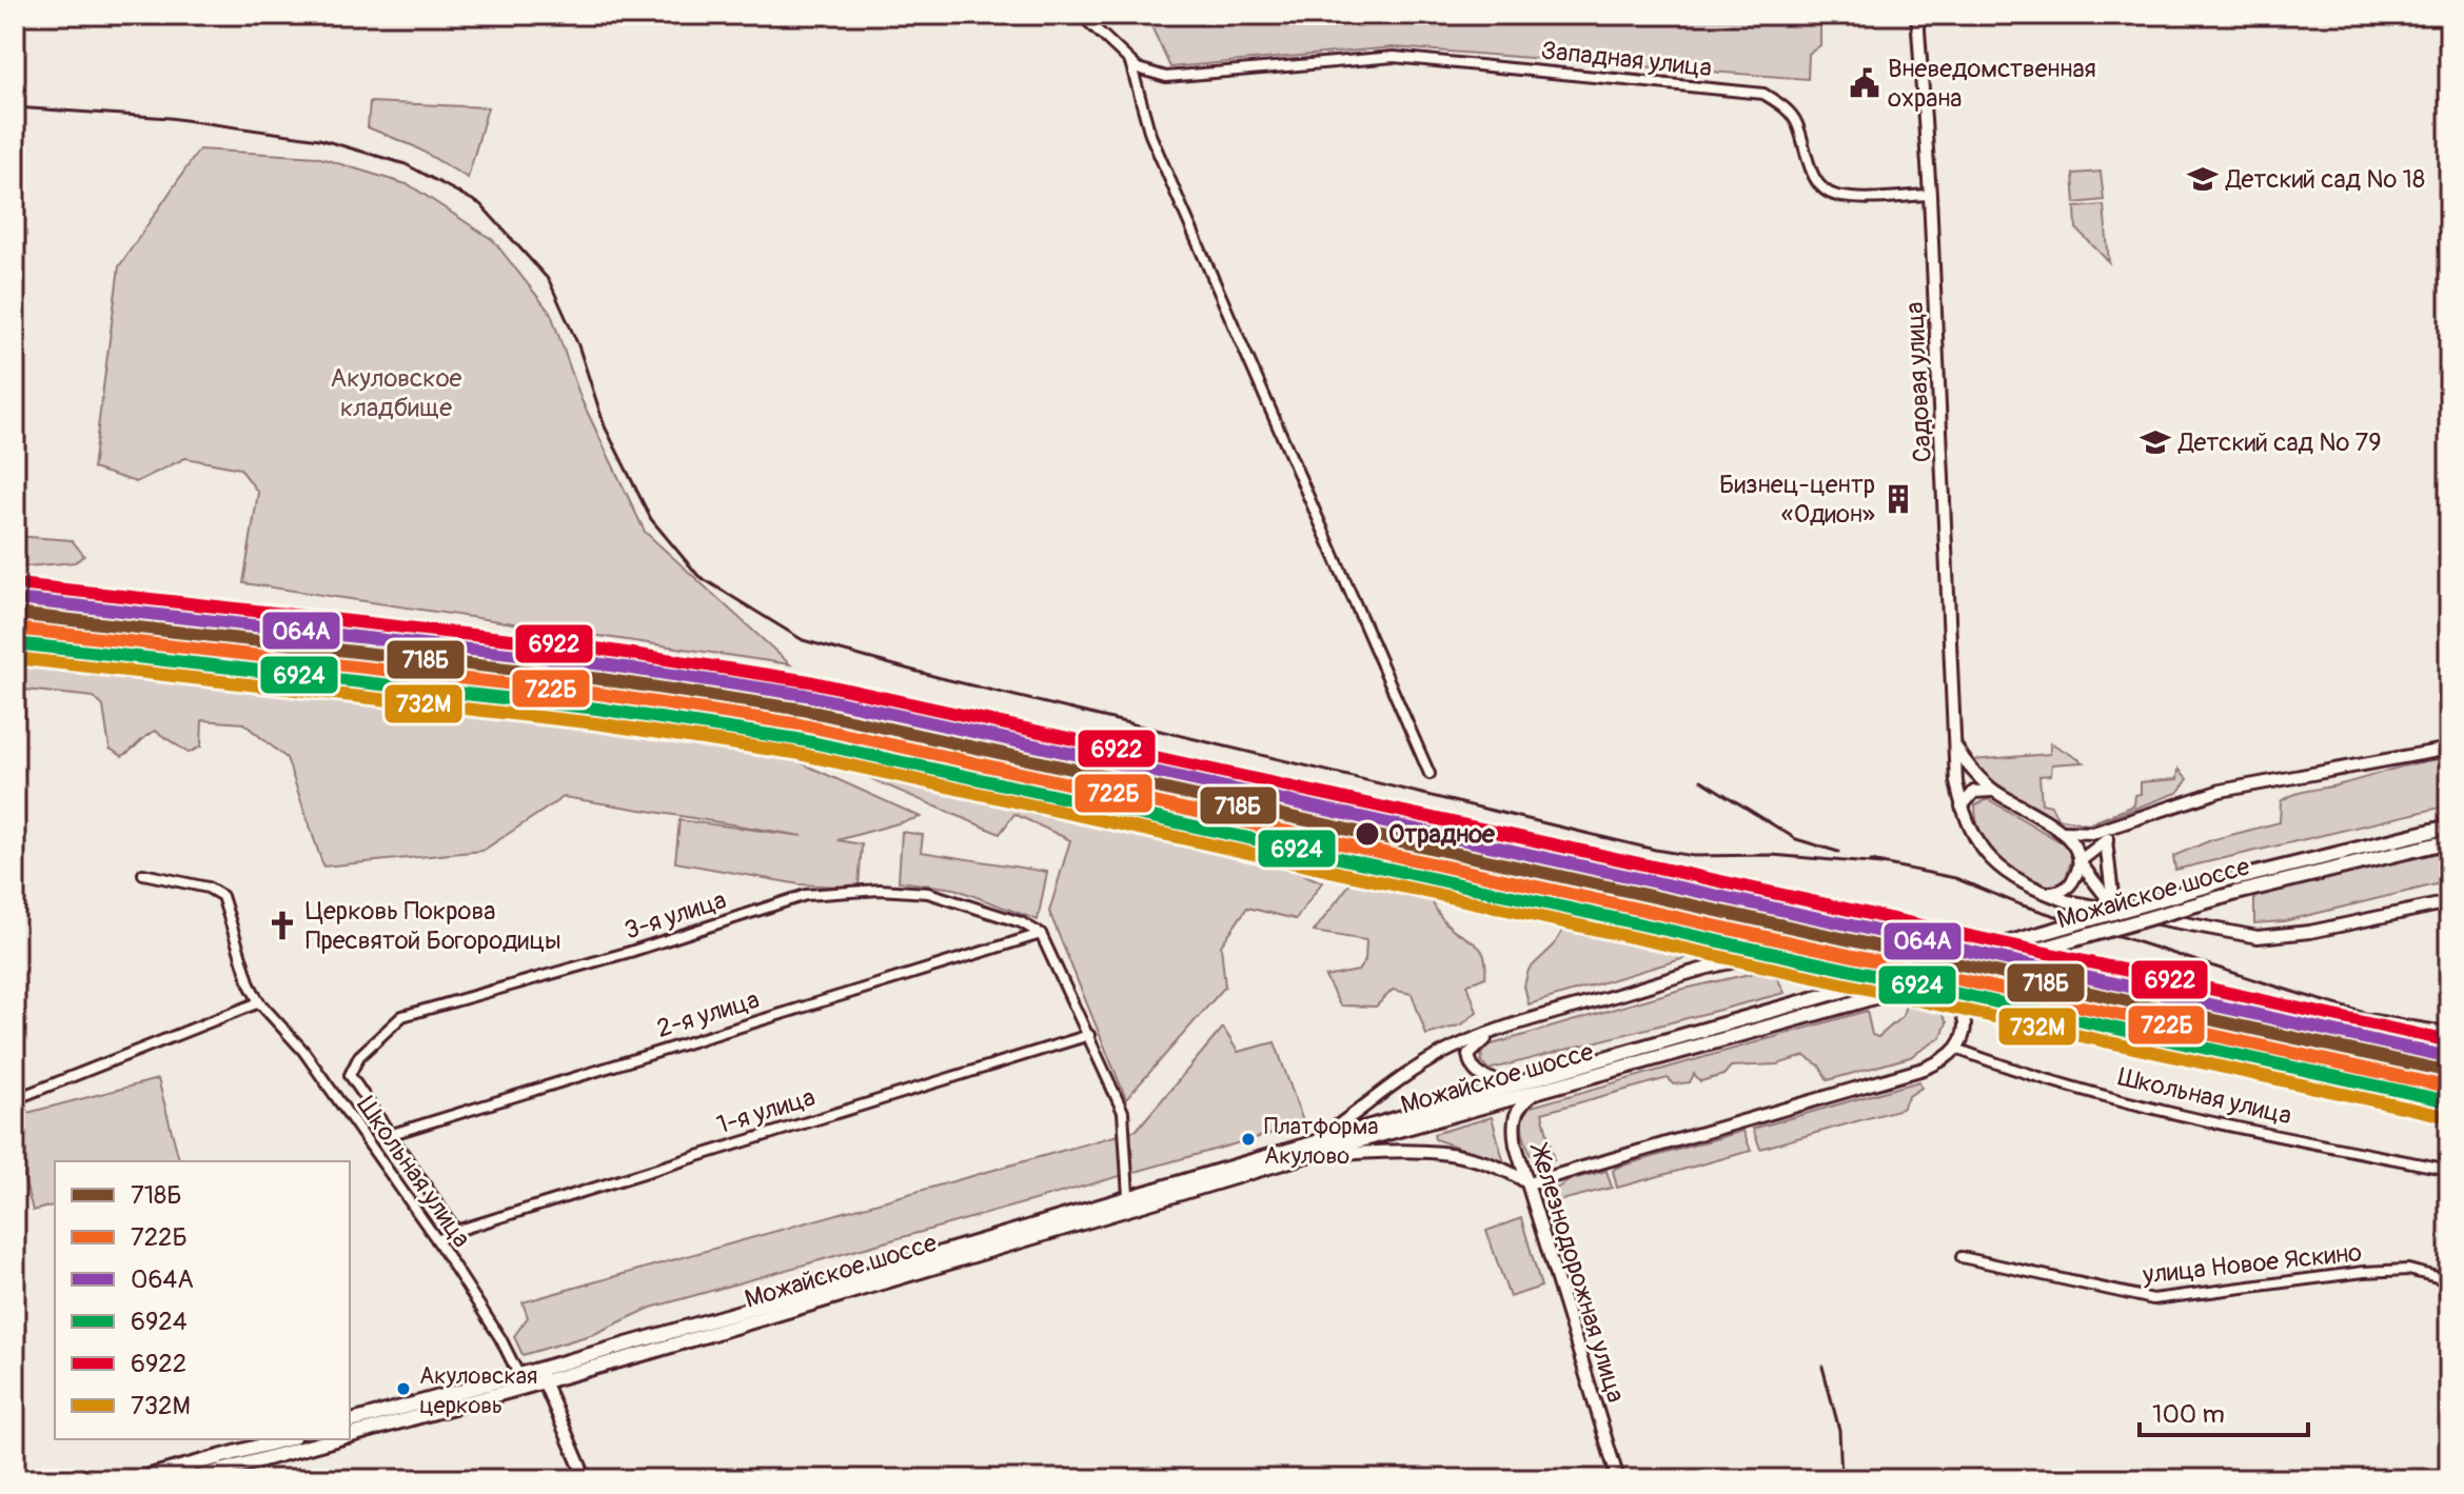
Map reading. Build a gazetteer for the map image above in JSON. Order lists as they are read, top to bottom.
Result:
{
  "streets": {
    "main road": ["Можайское шоссе"],
    "street": [
      "Западная улица",
      "Садовая улица",
      "3-я улица",
      "2-я улица",
      "Школьная улица",
      "1-я улица",
      "улица Новое Яскино",
      "Железнодорожная улица"
    ]
  },
  "crossings": [
    ["Западная улица", "Садовая улица"],
    ["Можайское шоссе", "Школьная улица"],
    ["Можайское шоссе", "Железнодорожная улица"],
    ["3-я улица", "2-я улица"],
    ["Школьная улица", "1-я улица"]
  ],
  "parks": ["Акуловское кладбище"],
  "places": {
    "public building": ["Вневедомственная охрана"],
    "school or university": ["Детский сад № 18", "Детский сад № 79"],
    "building": ["Бизнец-центр «Одион»"],
    "other": ["Отрадное", "Платформа Акулово", "Акуловская церковь"],
    "church": ["Церковь Покрова Пресвятой Богородицы"]
  },
  "lines": [
    "transit line 6922",
    "transit line 064А",
    "transit line 718Б",
    "transit line 722Б",
    "transit line 6924",
    "transit line 732М"
  ],
  "legend": [
    "718Б",
    "722Б",
    "064А",
    "6924",
    "6922",
    "732М"
  ],
  "scale_bar": "100 m"
}
